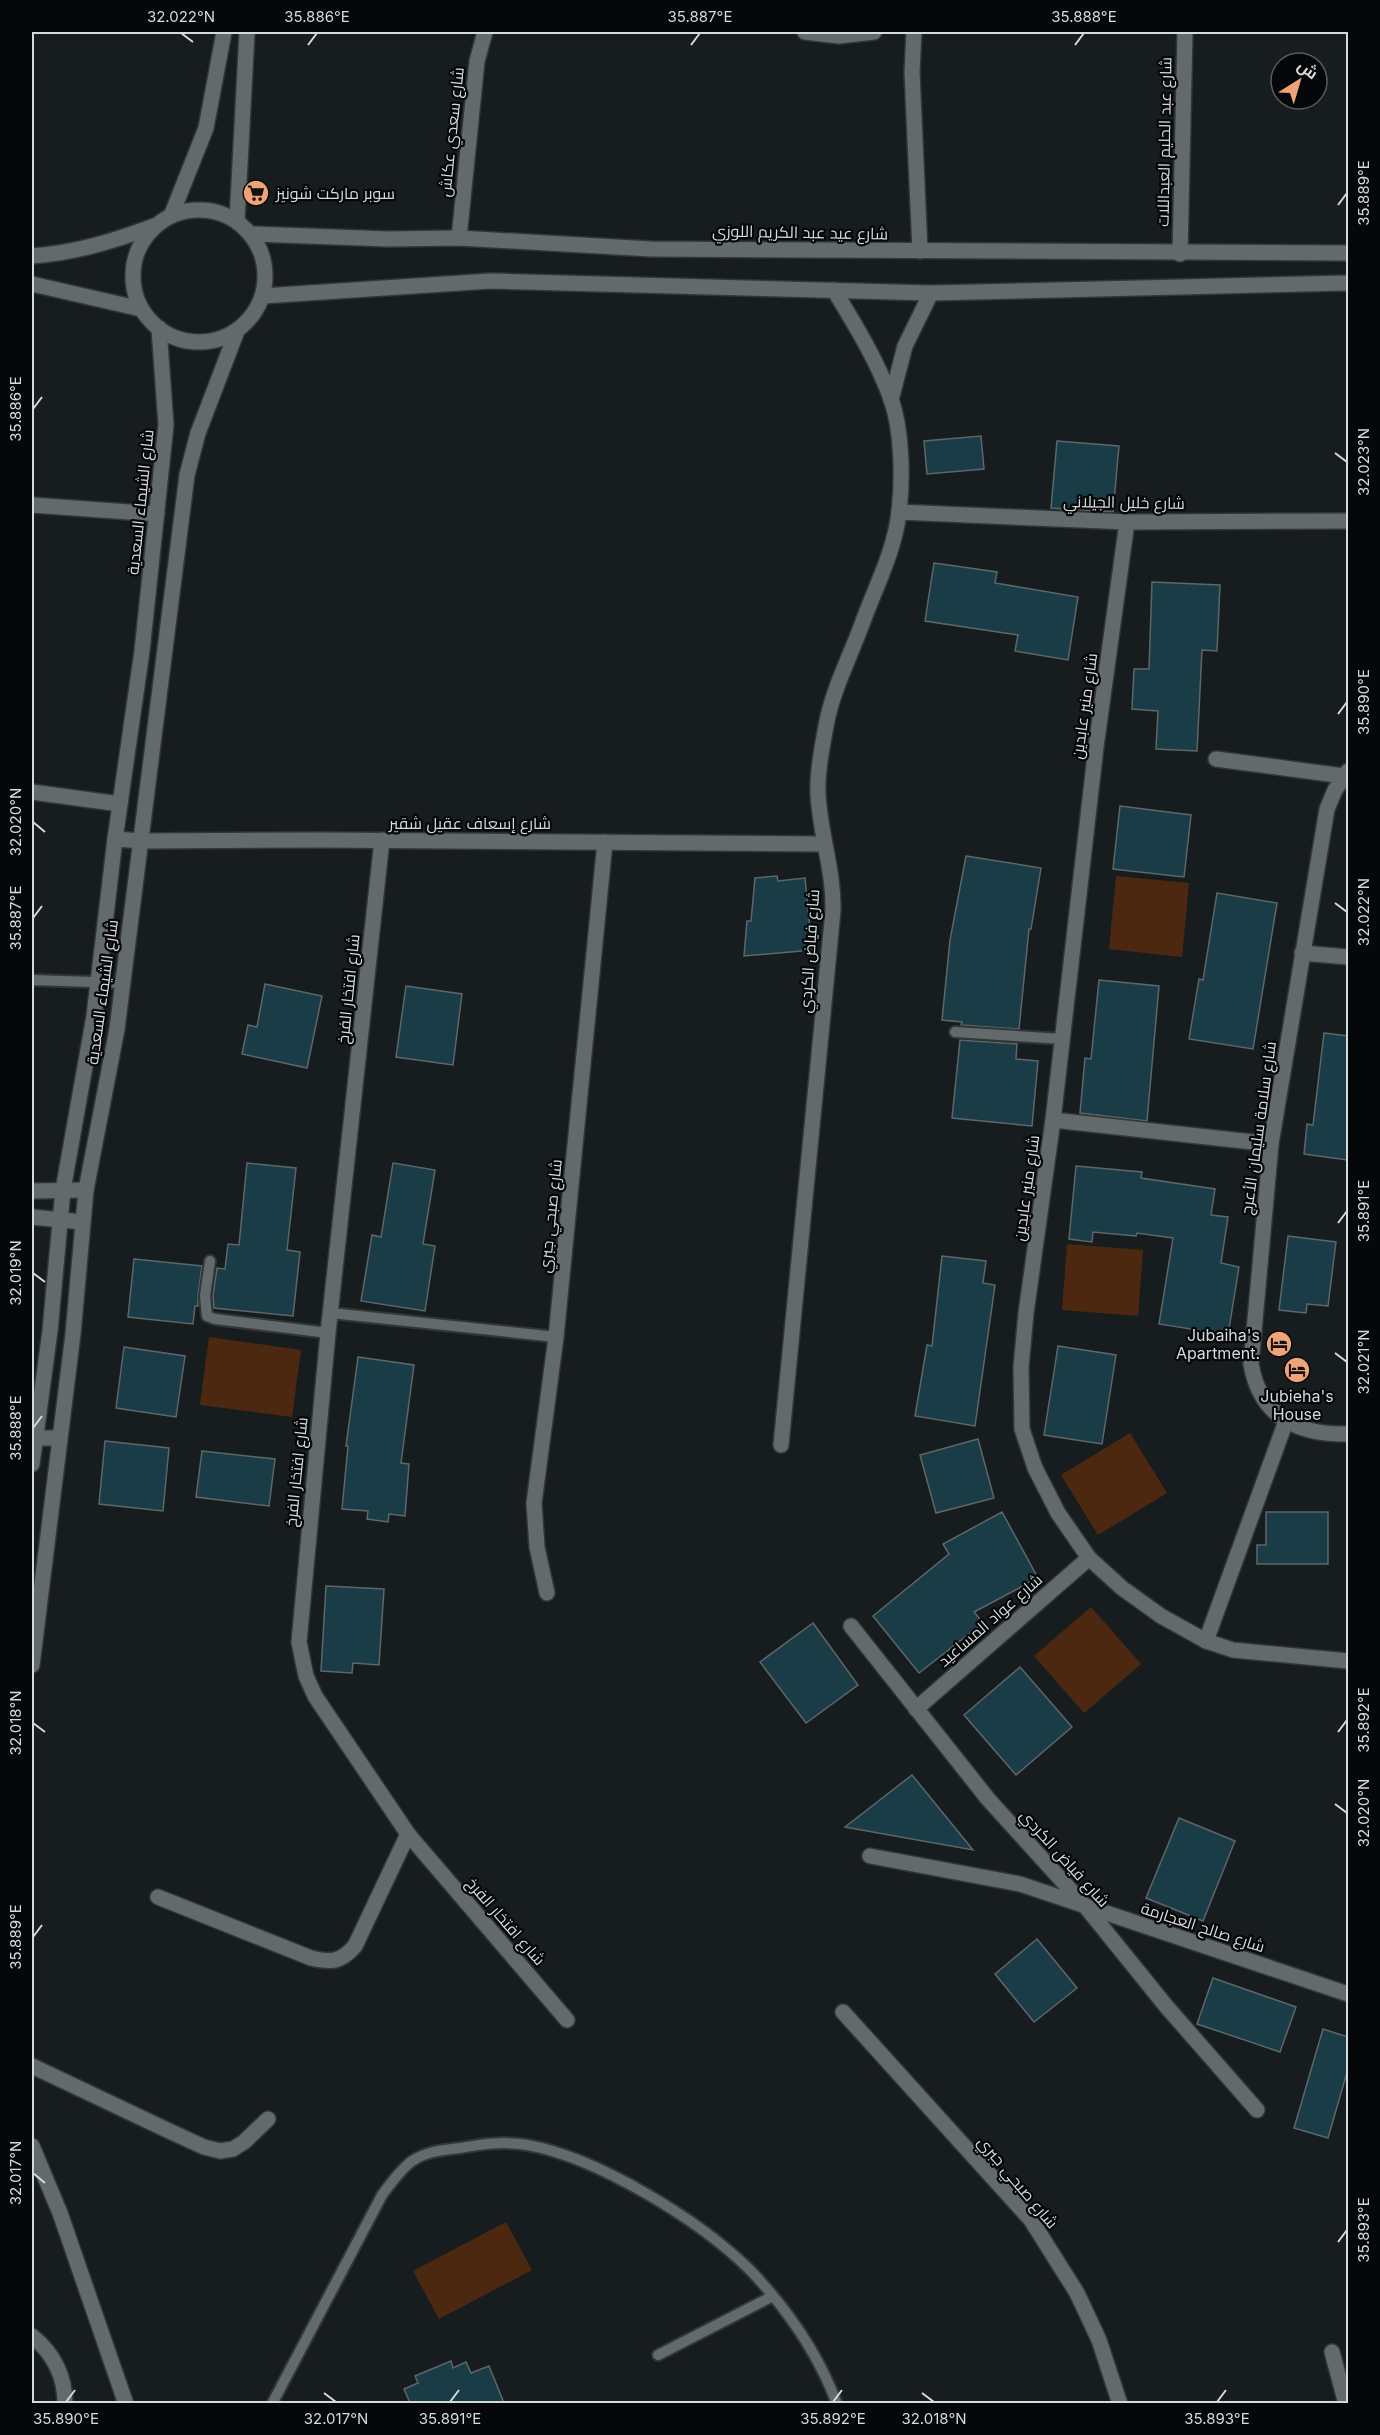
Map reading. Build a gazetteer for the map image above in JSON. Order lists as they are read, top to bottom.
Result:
{
  "streets": {
    "street": [
      "شارع سعدي عكاش",
      "شارع عبد الحليم العبداللات",
      "شارع عيد عبد الكريم اللوزي",
      "شارع الشيماء السعدية",
      "شارع خليل الجيلاني",
      "شارع منير عابدين",
      "شارع إسعاف عقيل شقير",
      "شارع فياض الكردي",
      "شارع افتخار الفرخ",
      "شارع سلامة سليمان الأعرج",
      "شارع صبحي جبري",
      "شارع عواد المساعيد",
      "شارع صالح العجارمة"
    ]
  },
  "crossings": [
    ["شارع سعدي عكاش", "شارع عيد عبد الكريم اللوزي"],
    ["شارع عبد الحليم العبداللات", "شارع عيد عبد الكريم اللوزي"],
    ["شارع عيد عبد الكريم اللوزي", "شارع الشيماء السعدية"],
    ["شارع الشيماء السعدية", "شارع إسعاف عقيل شقير"],
    ["شارع خليل الجيلاني", "شارع منير عابدين"],
    ["شارع خليل الجيلاني", "شارع فياض الكردي"],
    ["شارع منير عابدين", "شارع عواد المساعيد"],
    ["شارع إسعاف عقيل شقير", "شارع فياض الكردي"],
    ["شارع إسعاف عقيل شقير", "شارع افتخار الفرخ"],
    ["شارع إسعاف عقيل شقير", "شارع صبحي جبري"],
    ["شارع فياض الكردي", "شارع عواد المساعيد"],
    ["شارع فياض الكردي", "شارع صالح العجارمة"]
  ],
  "places": {
    "supermarket": ["سوبر ماركت شونيز"],
    "hotel": ["Jubaiha's Apartment.", "Jubieha's House"]
  },
  "north": "top right",
  "coordinates": [
    "32.022°N",
    "35.886°E",
    "35.887°E",
    "35.888°E",
    "35.889°E",
    "32.023°N",
    "35.890°E",
    "32.020°N",
    "35.891°E",
    "32.019°N",
    "32.021°N",
    "35.892°E",
    "32.018°N",
    "32.017°N",
    "35.893°E"
  ]
}
